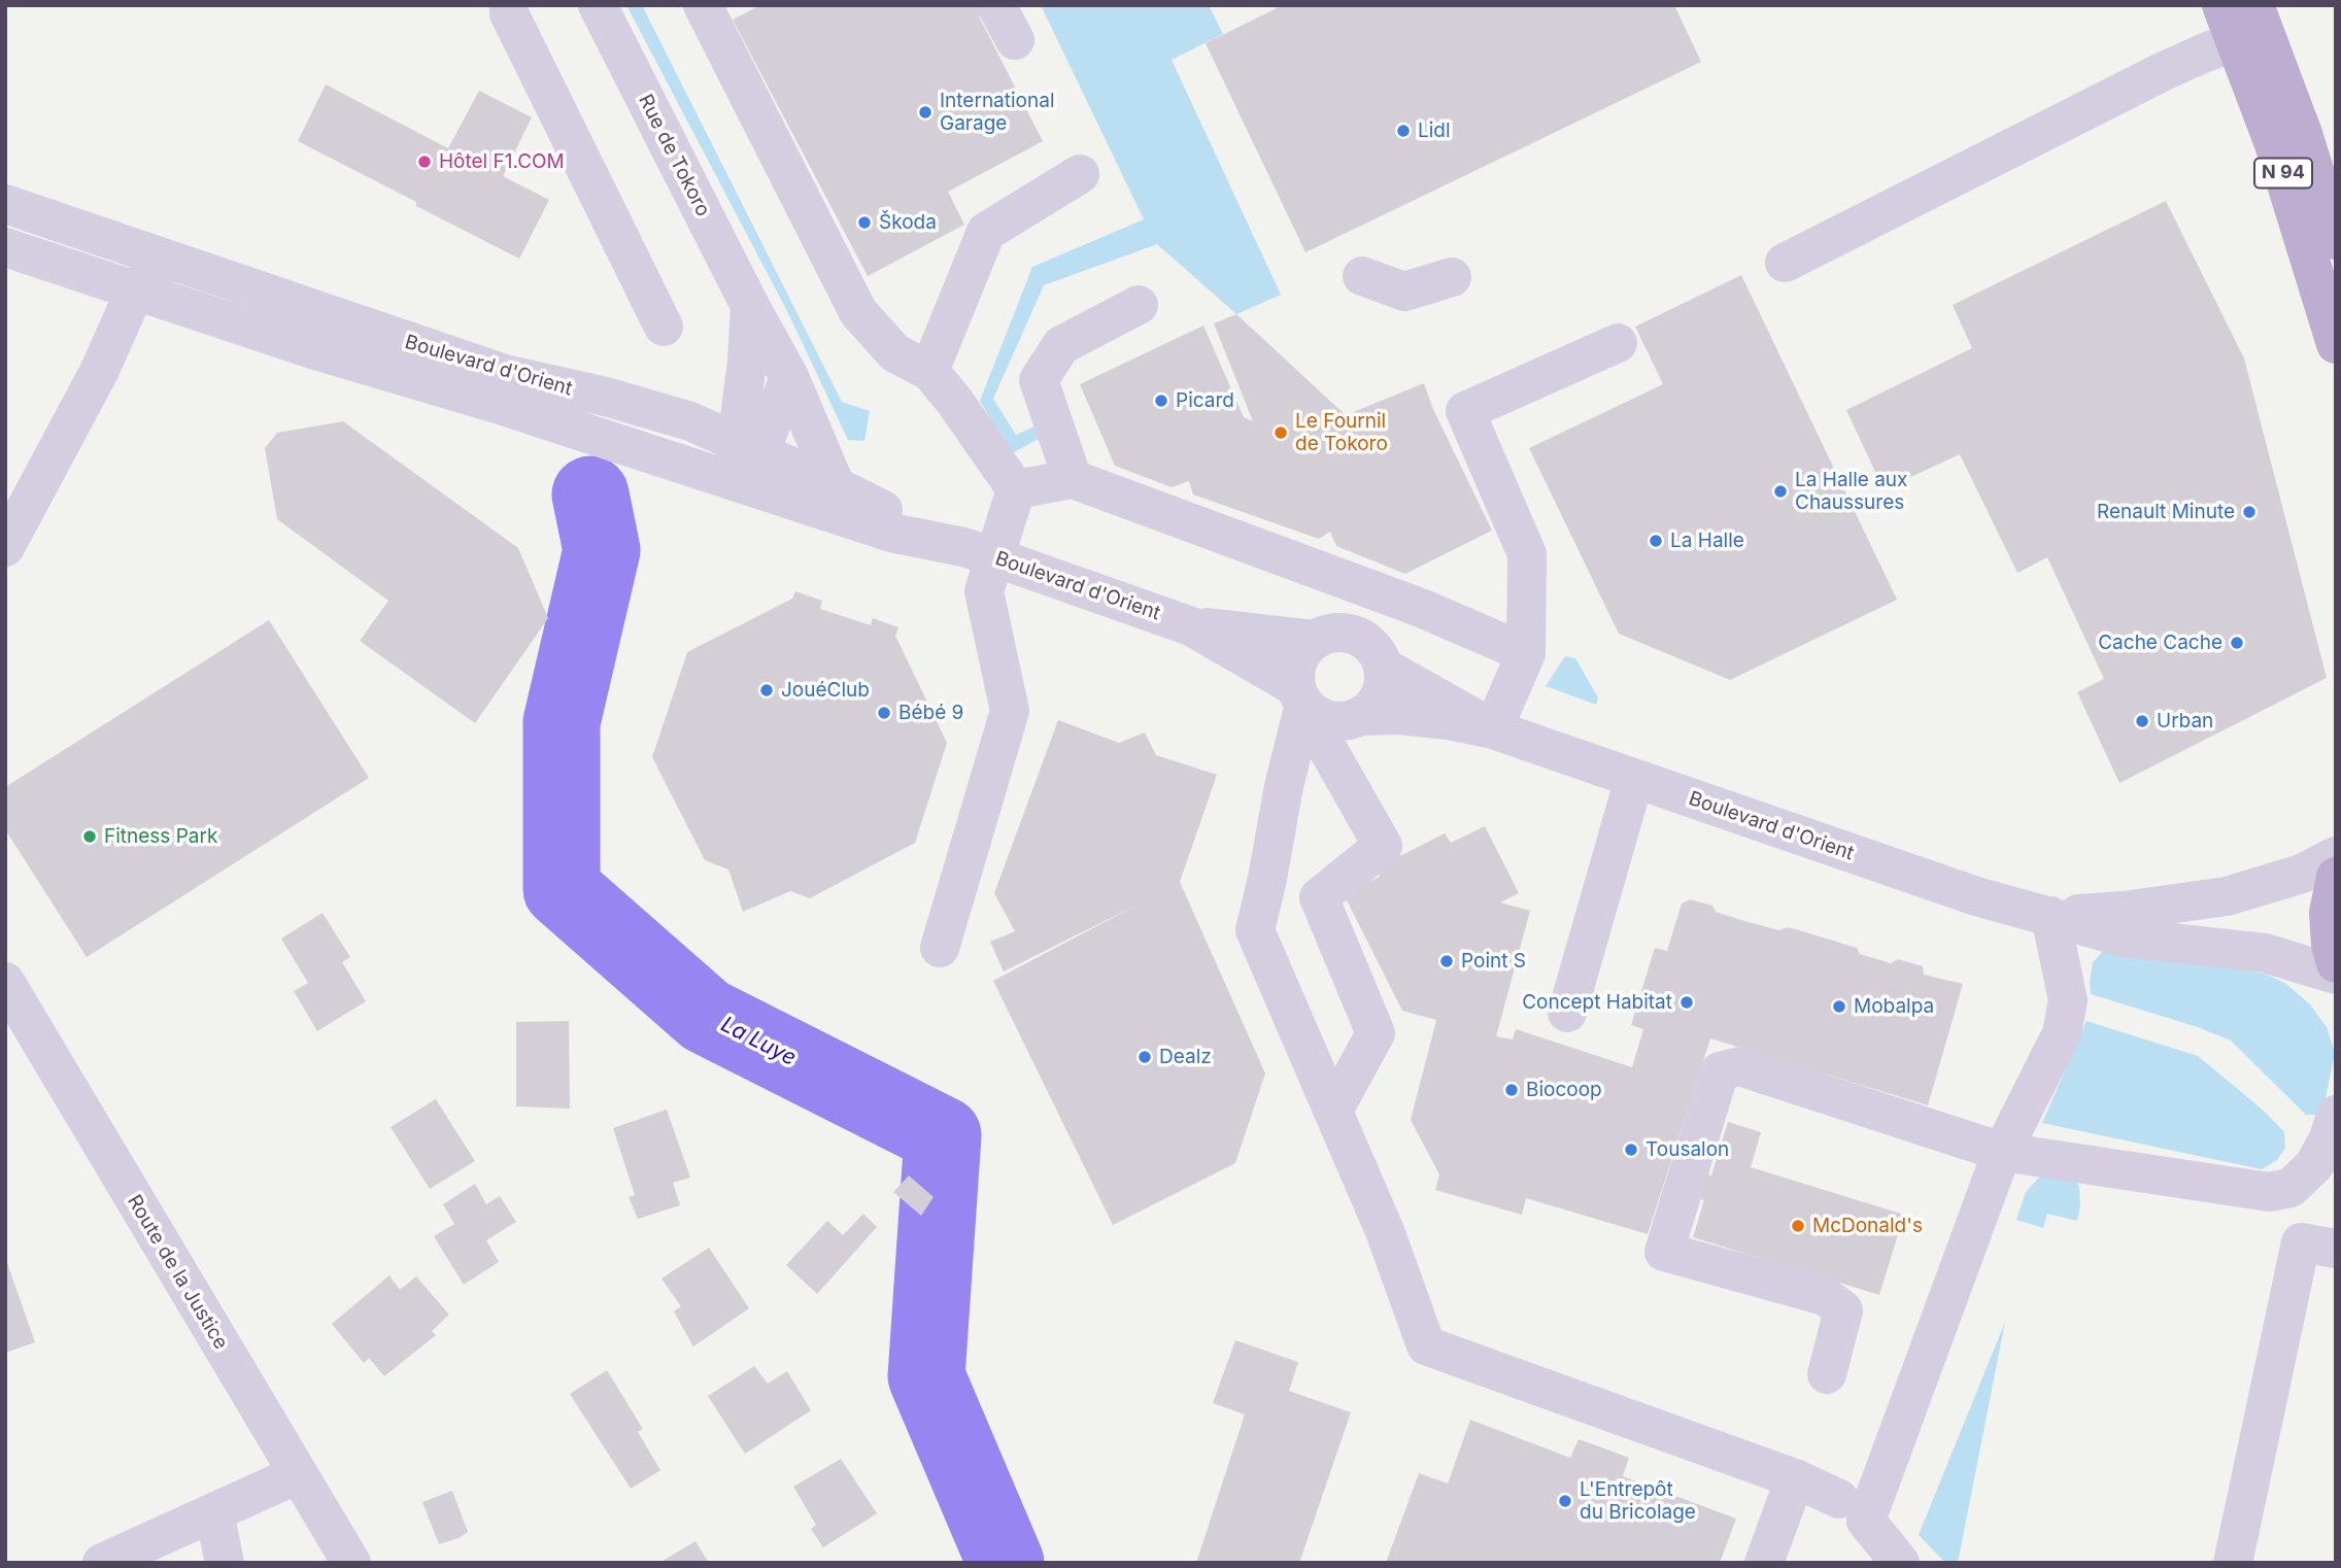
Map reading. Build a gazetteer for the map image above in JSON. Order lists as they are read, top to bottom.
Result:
{
  "streets": {
    "main road": ["N 94"],
    "street": ["Rue de Tokoro", "Boulevard d'Orient", "Route de la Justice"]
  },
  "crossings": [
    ["Rue de Tokoro", "Boulevard d'Orient"]
  ],
  "water": ["La Luye"],
  "places": [
    "International Garage",
    "Lidl",
    "Hôtel F1.COM",
    "Škoda",
    "Picard",
    "Le Fournil de Tokoro",
    "La Halle aux Chaussures",
    "Renault Minute",
    "La Halle",
    "Cache Cache",
    "JouéClub",
    "Bébé 9",
    "Urban",
    "Fitness Park",
    "Point S",
    "Concept Habitat",
    "Mobalpa",
    "Dealz",
    "Biocoop",
    "Tousalon",
    "McDonald's",
    "L'Entrepôt du Bricolage"
  ]
}
